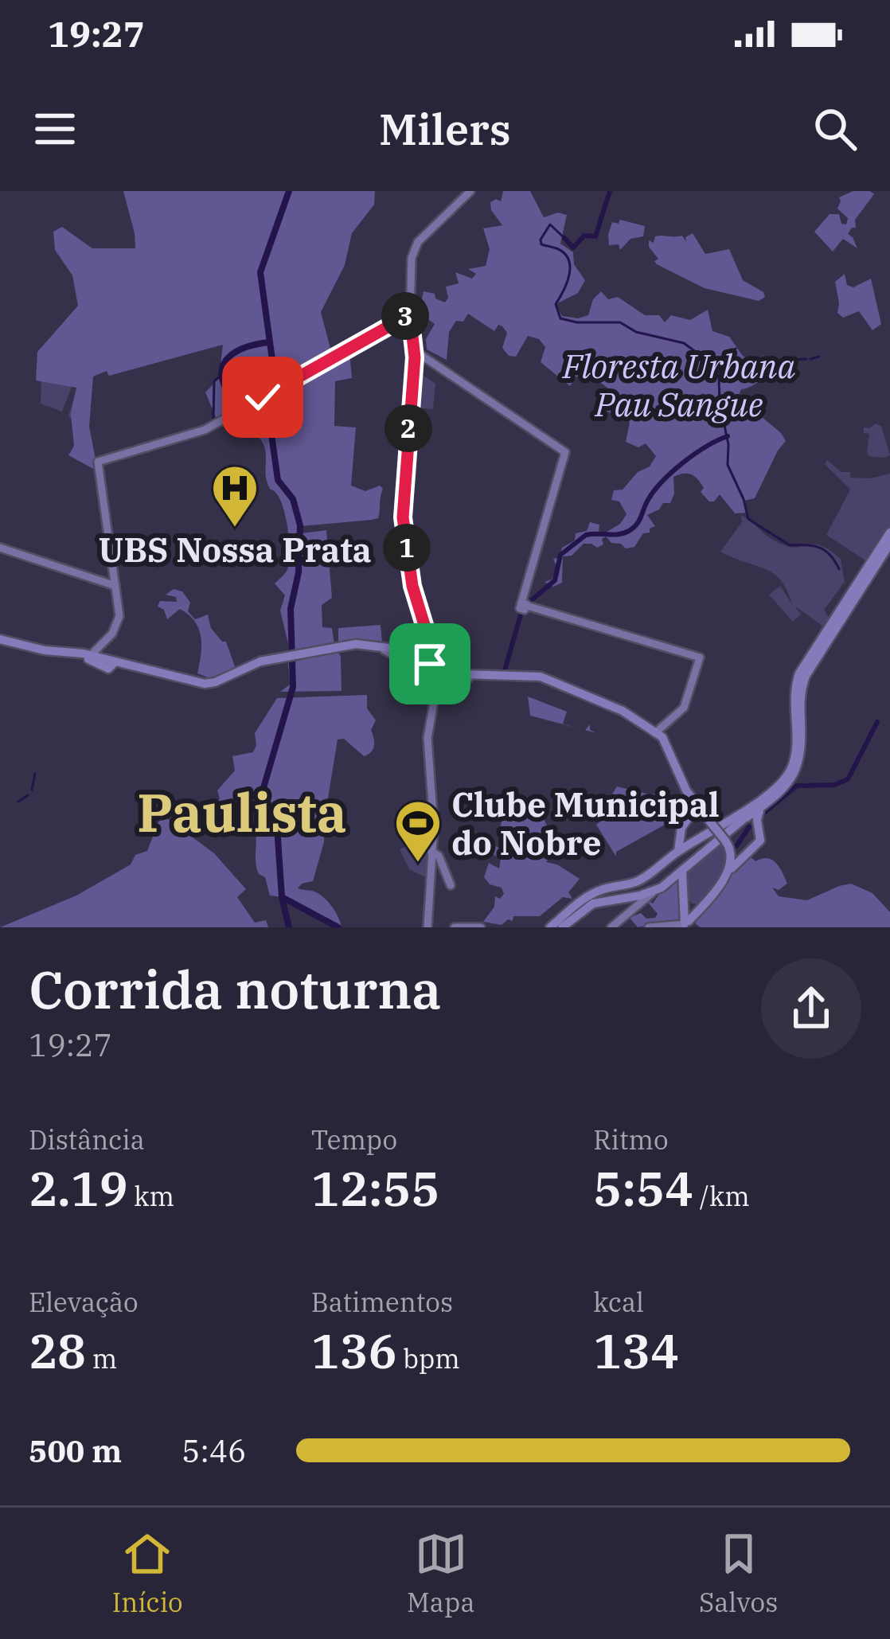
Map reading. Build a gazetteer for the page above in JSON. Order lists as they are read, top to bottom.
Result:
{
  "districts": ["Paulista"],
  "parks": ["Floresta Urbana Pau Sangue"],
  "places": {
    "hospital": ["UBS Nossa Prata"],
    "sports": ["Clube Municipal do Nobre"]
  },
  "page": {
    "status": "19:27",
    "header": "Milers",
    "pins": ["3", "2", "1"],
    "heading": ["Corrida noturna", "19:27"],
    "stats": [
      ["Distância", "2.19 km"],
      ["Tempo", "12:55"],
      ["Ritmo", "5:54 /km"],
      ["Elevação", "28 m"],
      ["Batimentos", "136 bpm"],
      ["kcal", "134"]
    ],
    "list": [
      {
        "name": "500 m",
        "note": "5:46"
      }
    ],
    "tabs": ["Início", "Mapa", "Salvos"]
  }
}
